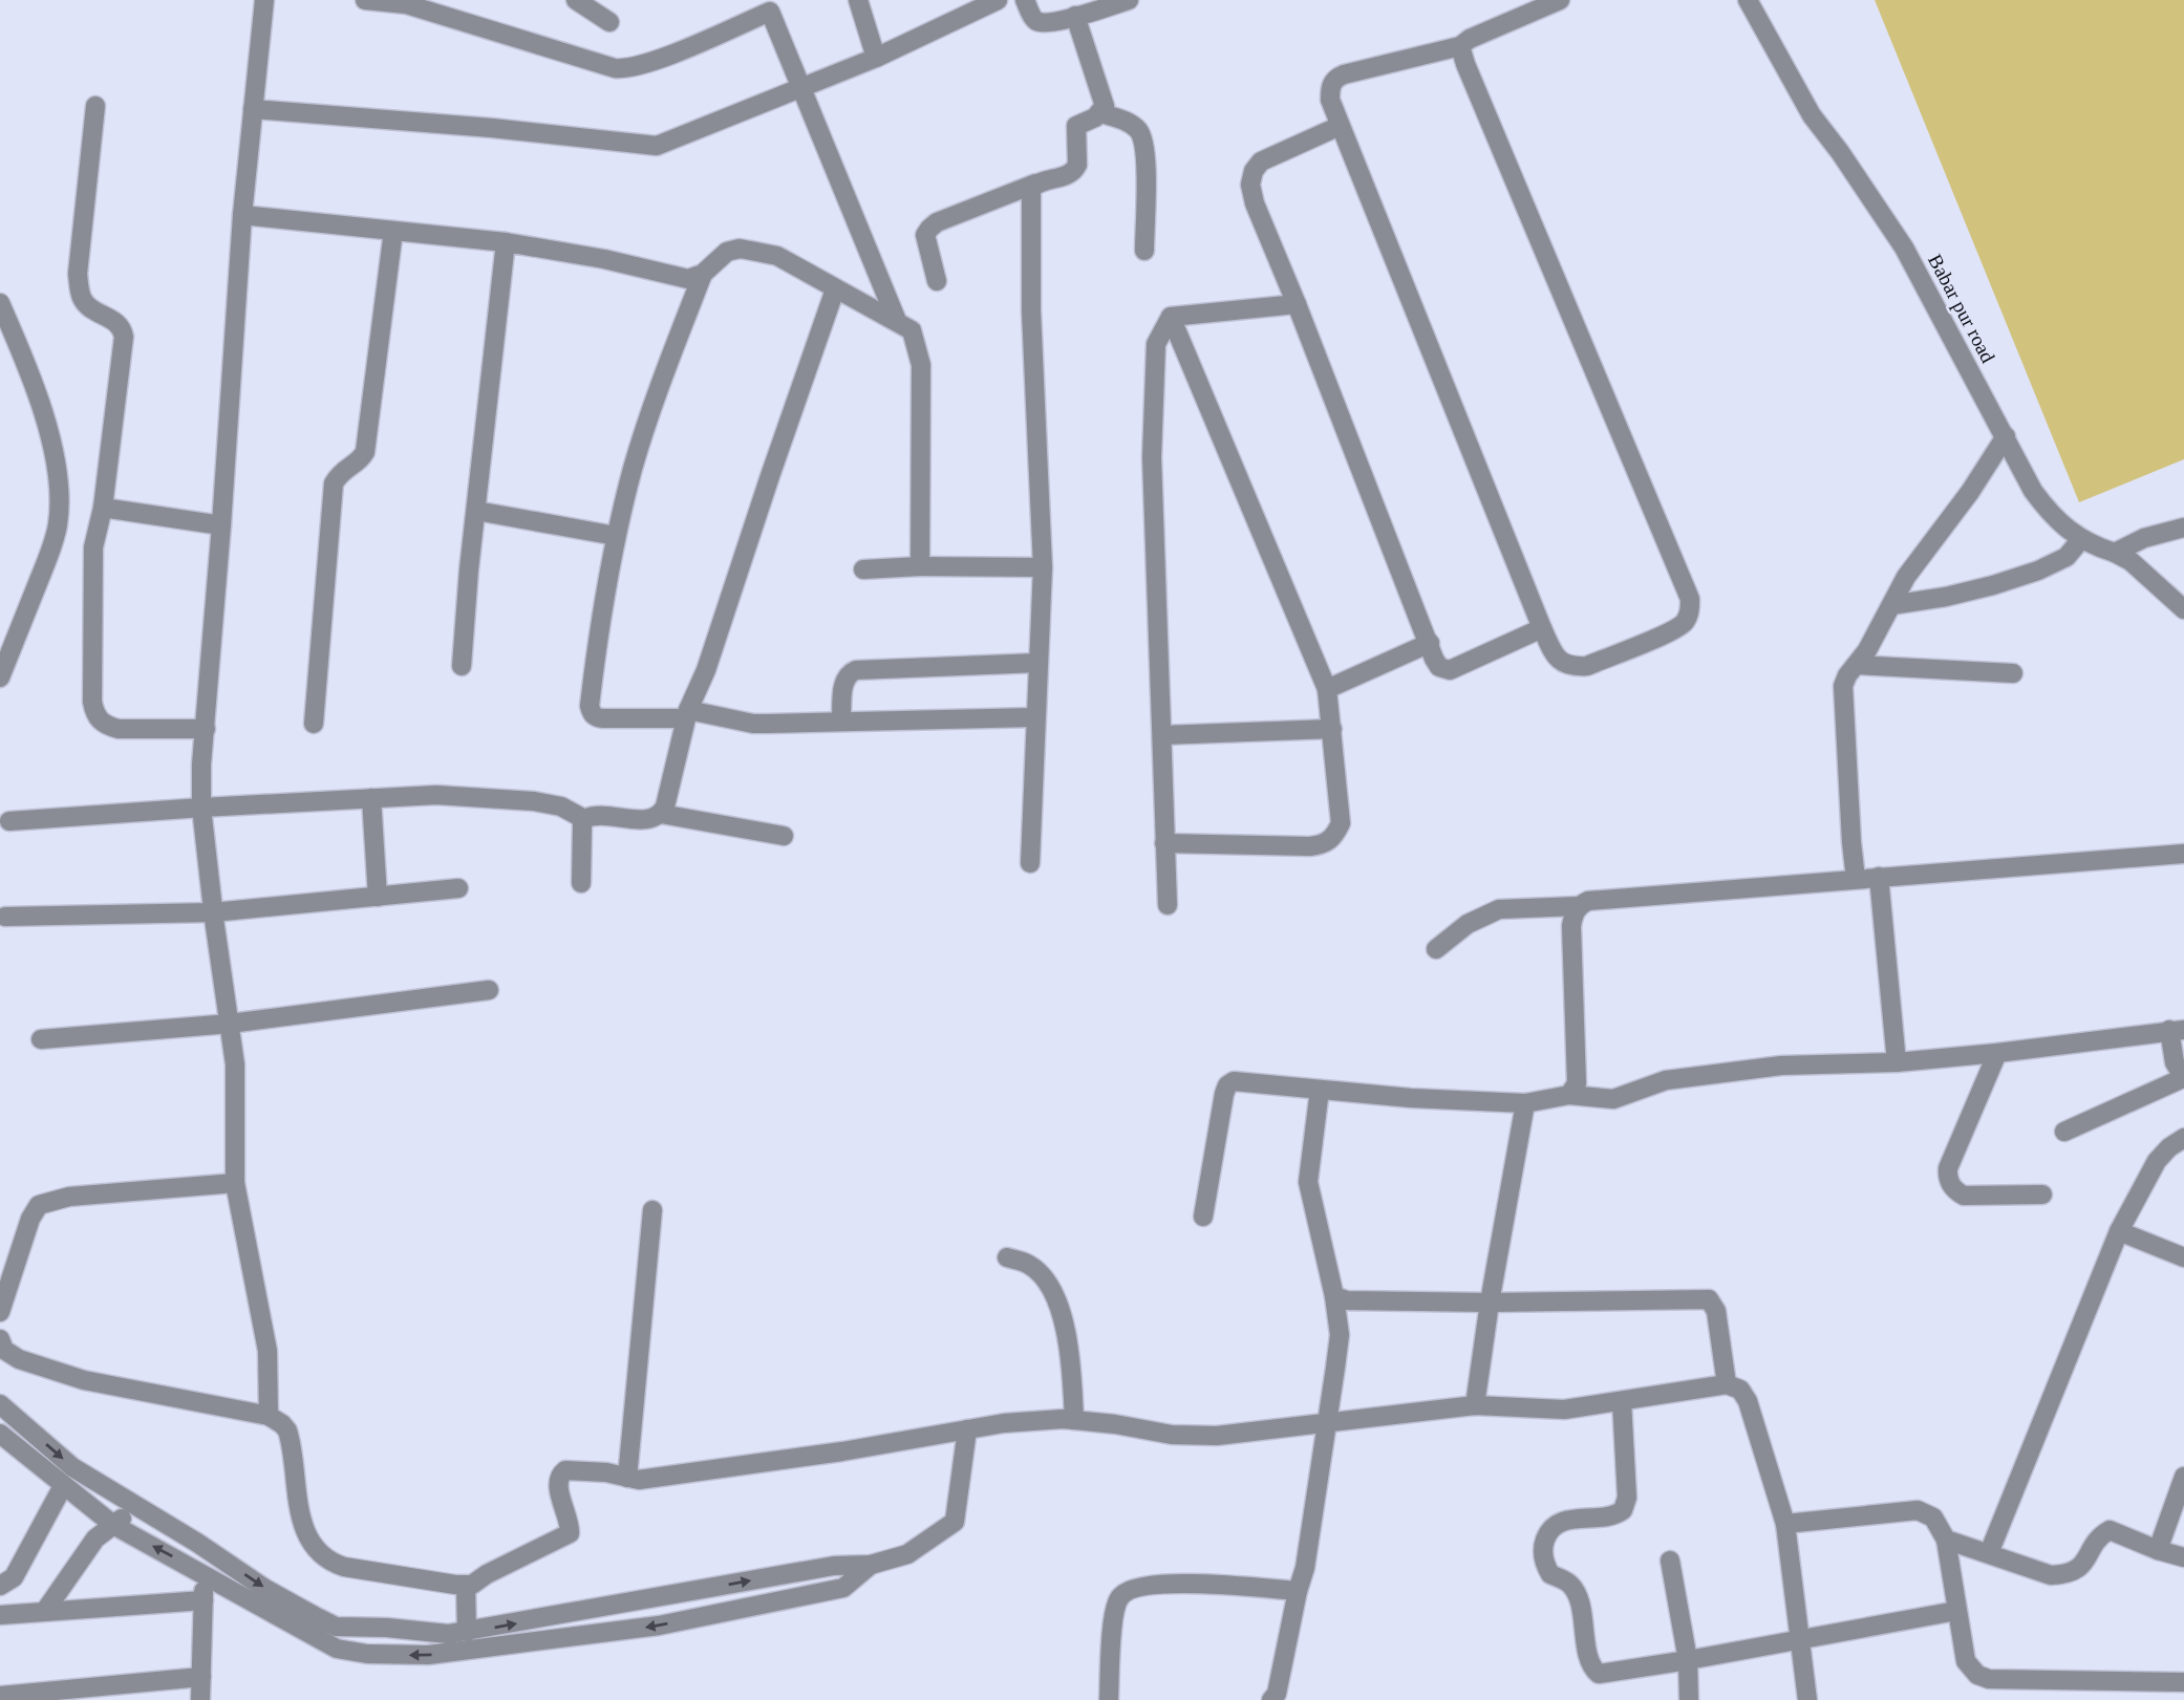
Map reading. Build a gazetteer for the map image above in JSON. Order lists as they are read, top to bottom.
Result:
{
  "streets": {
    "street": ["Babar pur road"]
  }
}
